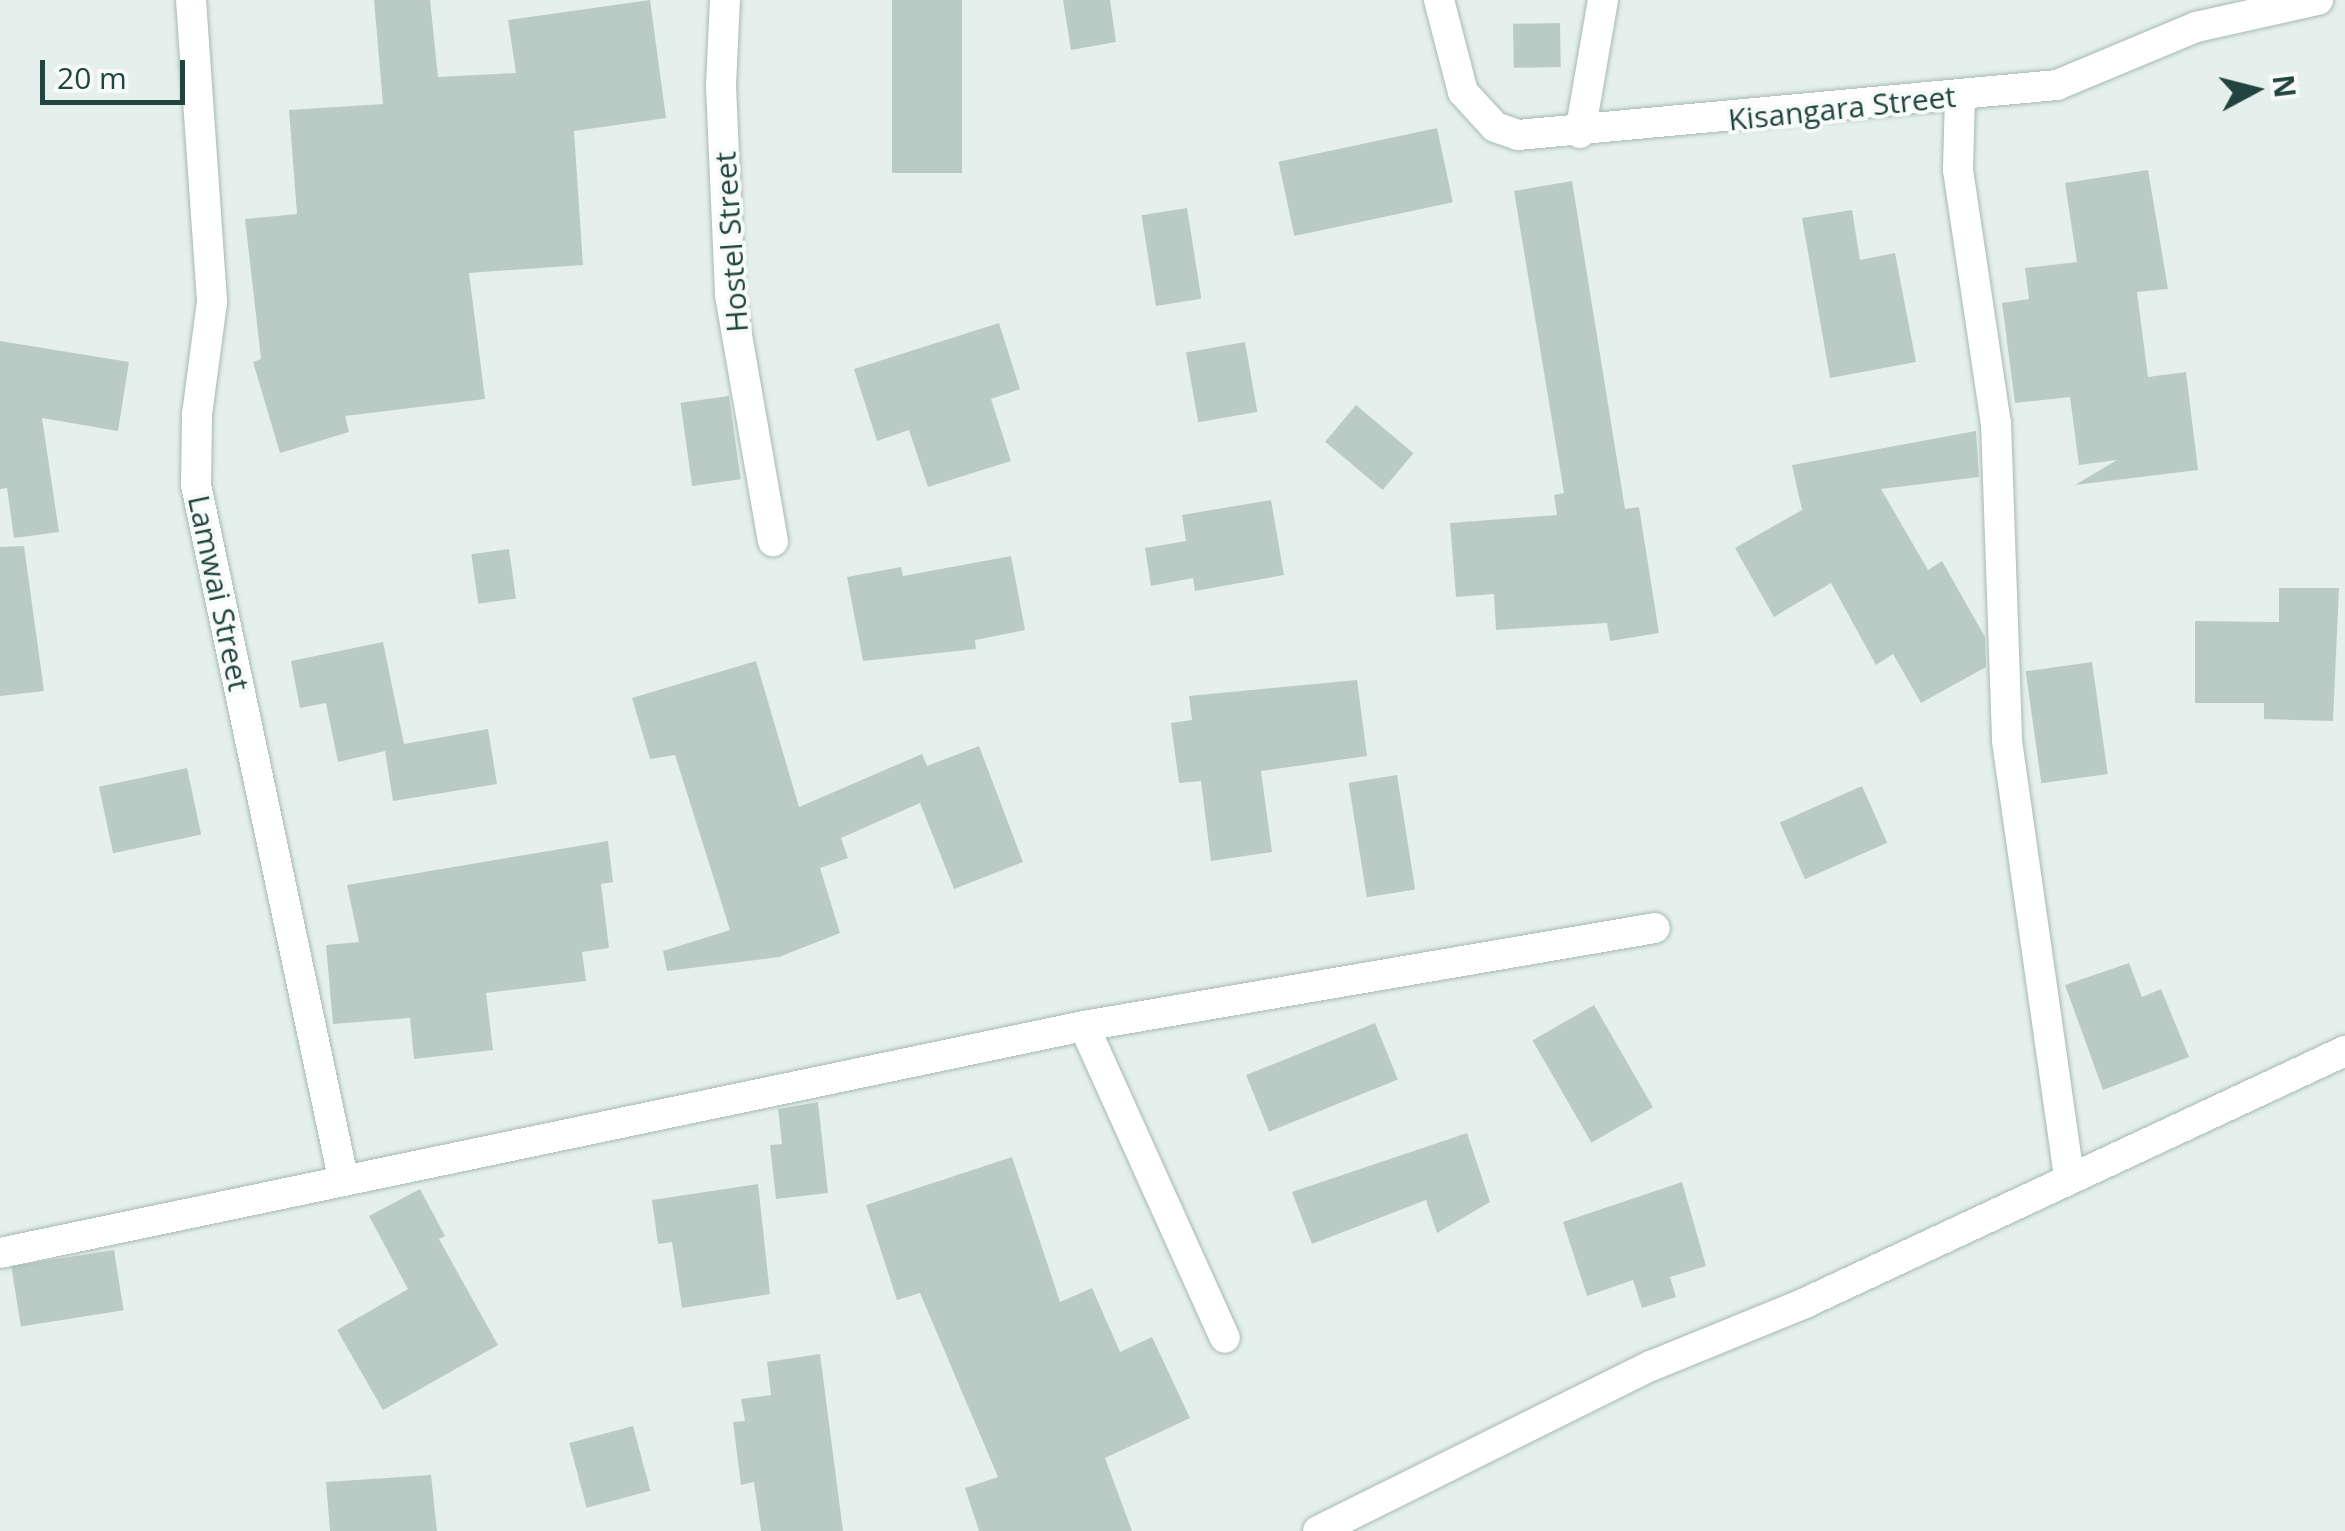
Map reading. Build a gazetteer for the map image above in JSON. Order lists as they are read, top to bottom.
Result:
{
  "streets": {
    "street": ["Kisangara Street", "Hostel Street", "Lamwai Street"]
  },
  "scale_bar": "20 m",
  "north": "right"
}
